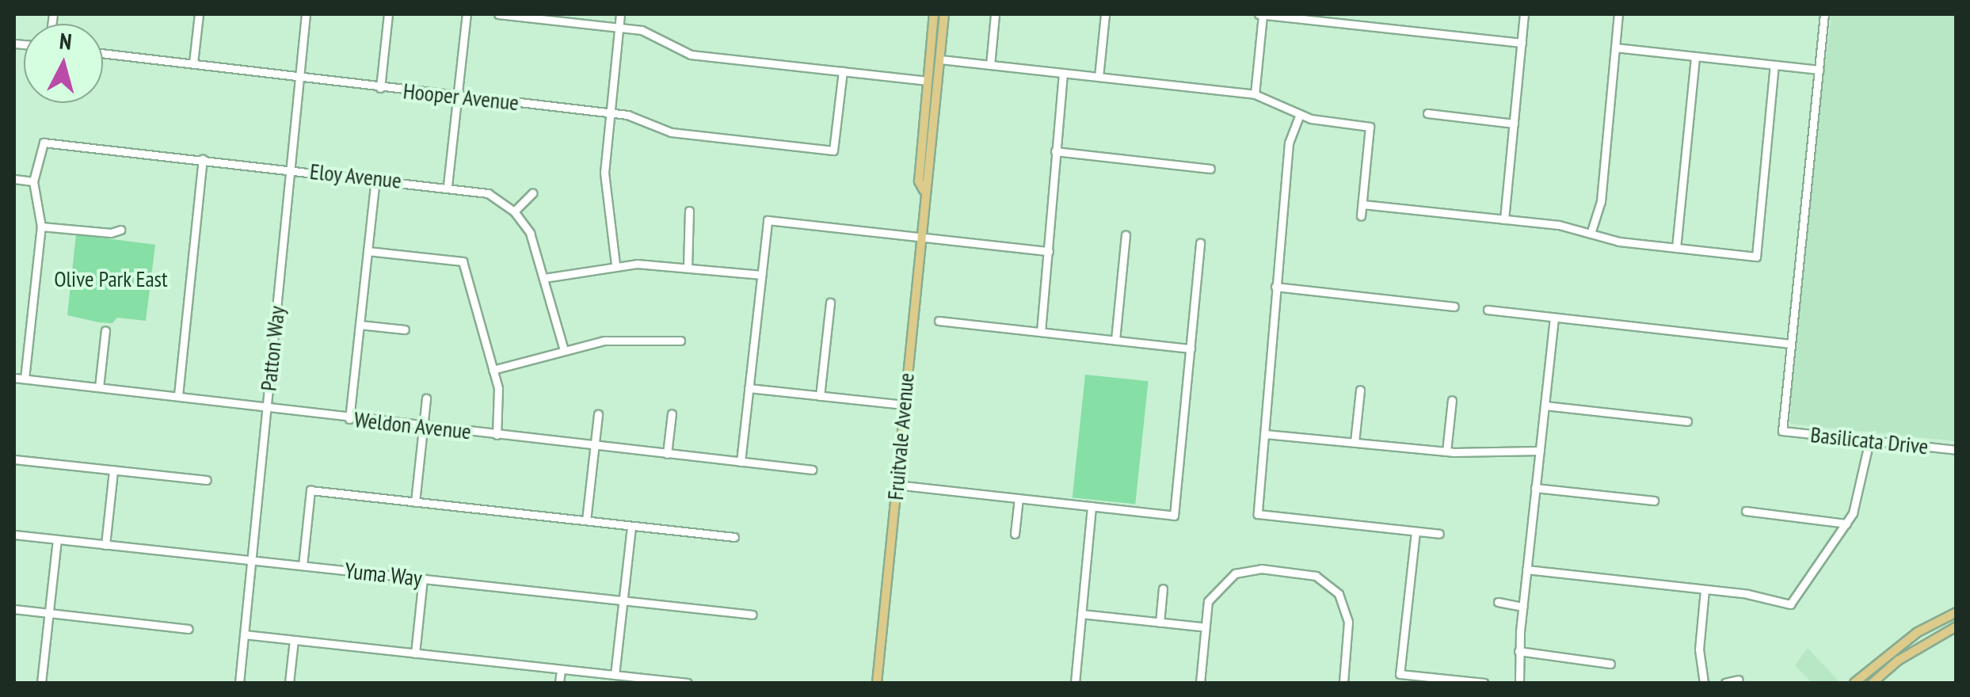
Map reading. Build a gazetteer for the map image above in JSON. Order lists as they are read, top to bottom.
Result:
{
  "streets": {
    "main road": ["Fruitvale Avenue"],
    "street": [
      "Hooper Avenue",
      "Eloy Avenue",
      "Patton Way",
      "Weldon Avenue",
      "Basilicata Drive",
      "Yuma Way"
    ]
  },
  "crossings": [
    ["Hooper Avenue", "Patton Way"],
    ["Eloy Avenue", "Patton Way"],
    ["Patton Way", "Weldon Avenue"],
    ["Patton Way", "Yuma Way"]
  ],
  "parks": ["Olive Park East"],
  "north": "top"
}
